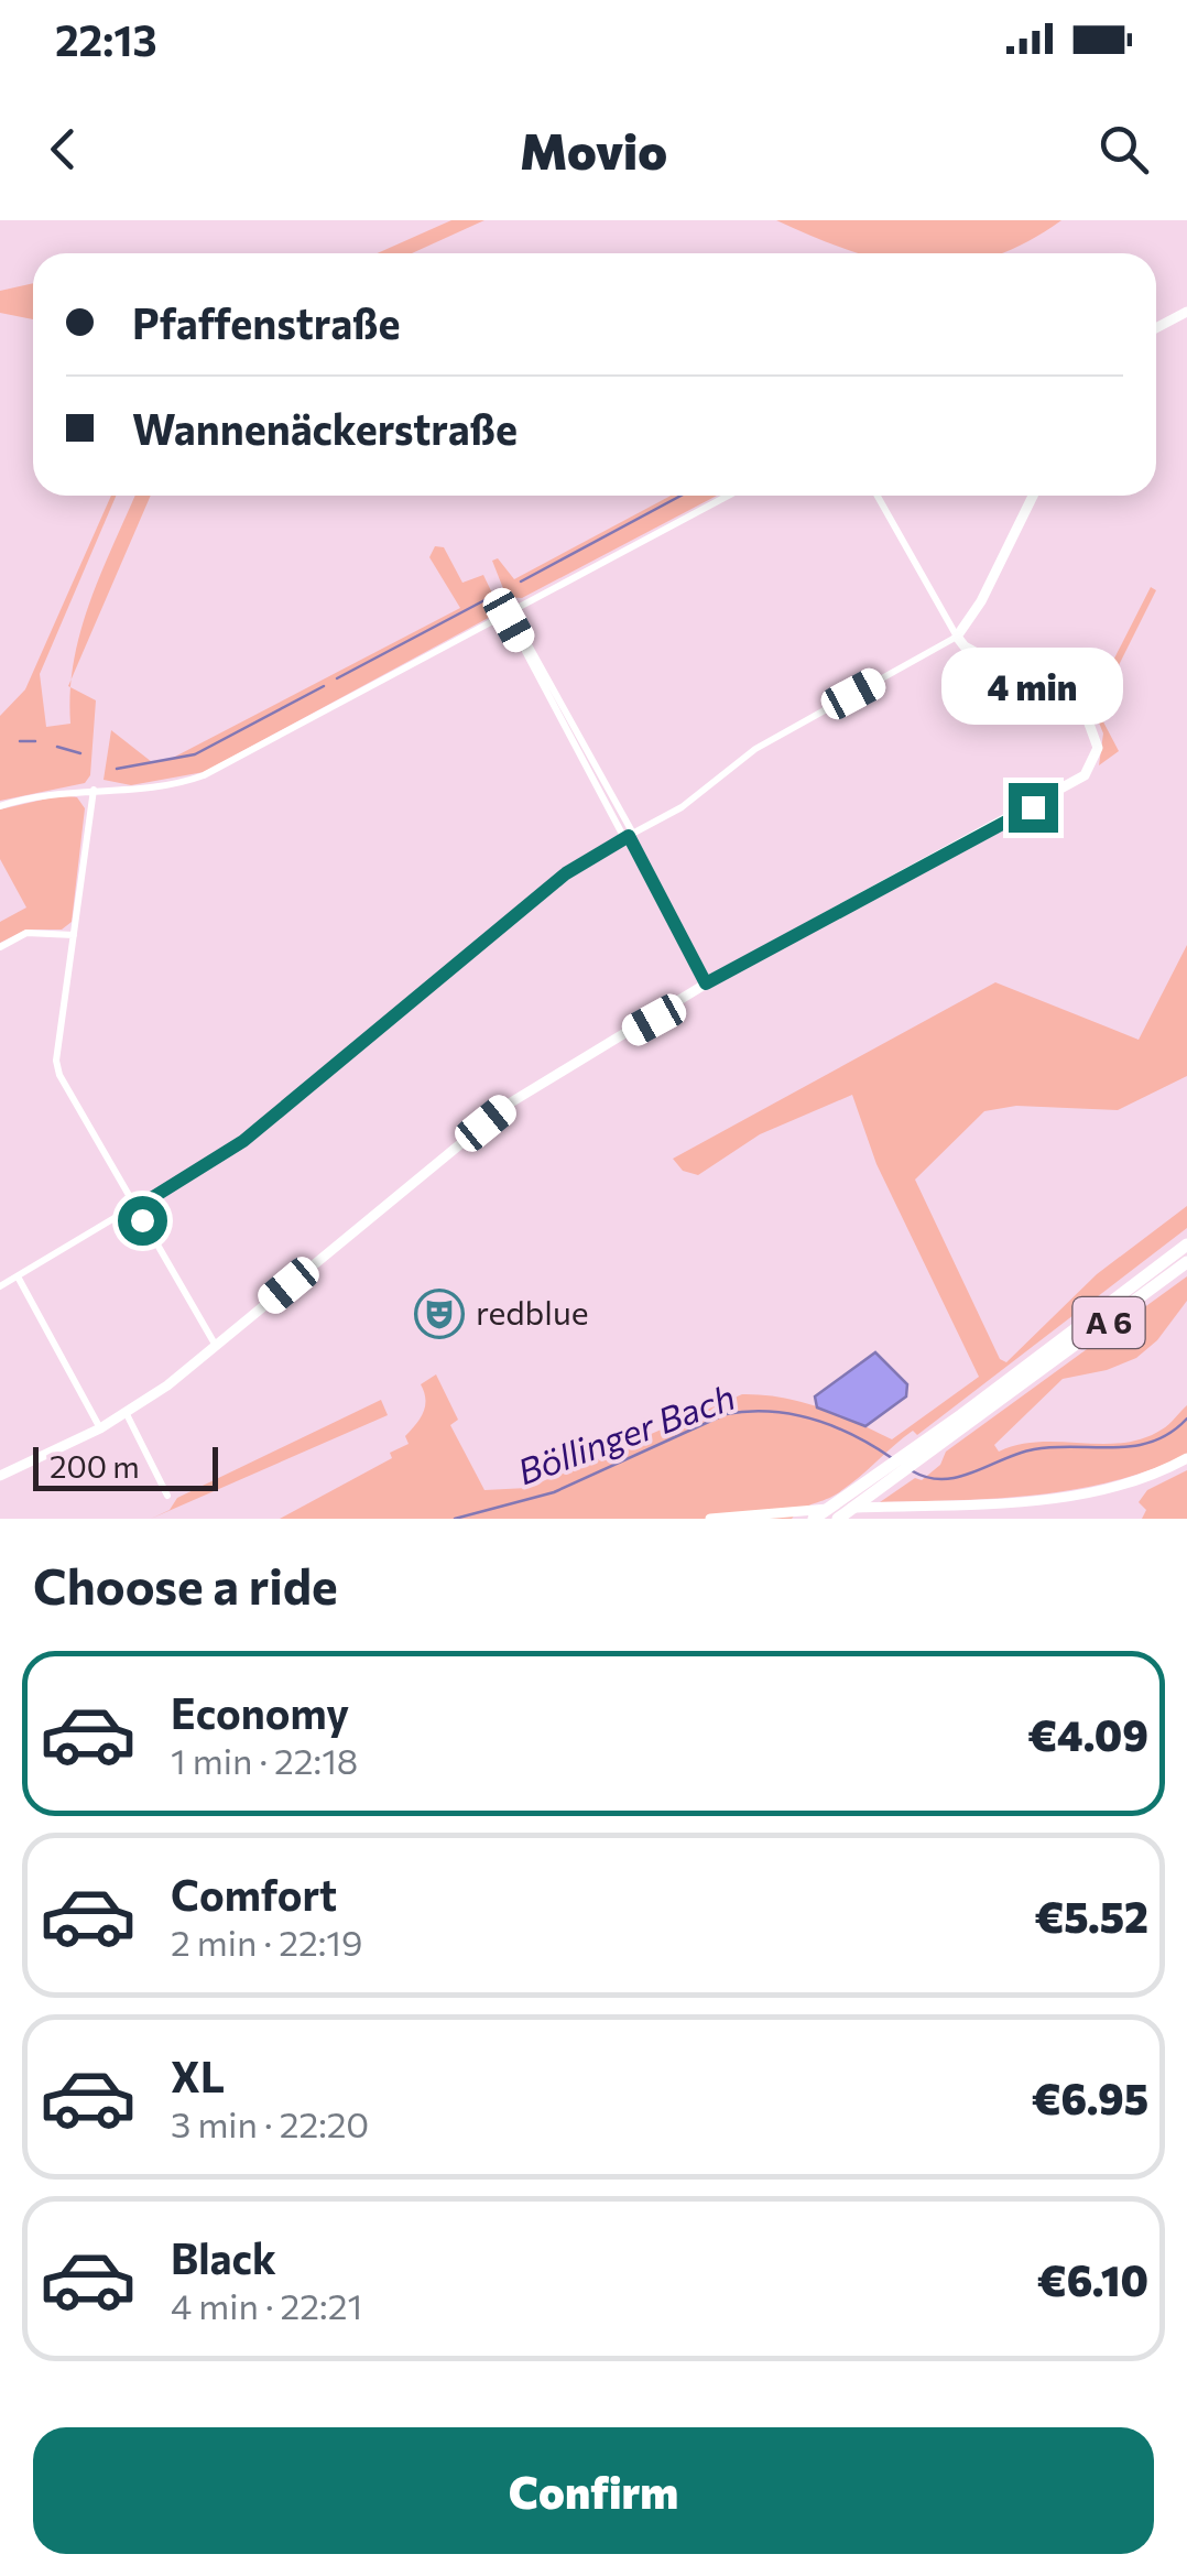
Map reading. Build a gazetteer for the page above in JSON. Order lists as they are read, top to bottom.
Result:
{
  "streets": {
    "highway": ["A 6"]
  },
  "water": ["Böllinger Bach"],
  "places": {
    "theatre": ["redblue"]
  },
  "scale_bar": "200 m",
  "page": {
    "status": "22:13",
    "header": "Movio",
    "banner": ["Pfaffenstraße", "Wannenäckerstraße"],
    "bubble": "4 min",
    "scale": "200 m",
    "heading": "Choose a ride",
    "list": [
      {
        "name": "Economy",
        "note": "1 min · 22:18",
        "value": "€4.09"
      },
      {
        "name": "Comfort",
        "note": "2 min · 22:19",
        "value": "€5.52"
      },
      {
        "name": "XL",
        "note": "3 min · 22:20",
        "value": "€6.95"
      },
      {
        "name": "Black",
        "note": "4 min · 22:21",
        "value": "€6.10"
      }
    ],
    "buttons": "Confirm"
  }
}
